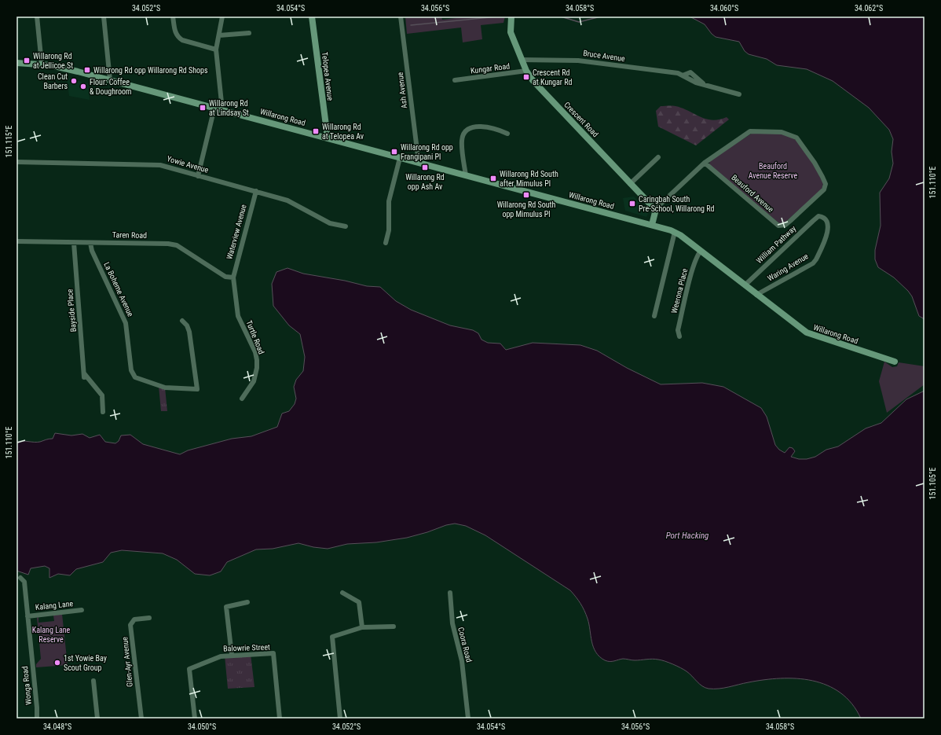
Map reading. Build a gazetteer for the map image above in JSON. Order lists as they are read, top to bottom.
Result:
{
  "streets": {
    "street": [
      "Bruce Avenue",
      "Kungar Road",
      "Telopea Avenue",
      "Ash Avenue",
      "Willarong Road",
      "Crescent Road",
      "Yowie Avenue",
      "Beauford Avenue",
      "Waterview Avenue",
      "Taren Road",
      "William Pathway",
      "Waring Avenue",
      "La Boheme Avenue",
      "Weerona Place",
      "Bayside Place",
      "Turtle Road",
      "Kalang Lane",
      "Coora Road",
      "Balowrie Street",
      "Glen-Ayr Avenue",
      "Wonga Road"
    ]
  },
  "crossings": [
    ["Bruce Avenue", "Crescent Road"],
    ["Kungar Road", "Crescent Road"],
    ["Telopea Avenue", "Willarong Road"],
    ["Ash Avenue", "Willarong Road"],
    ["Willarong Road", "William Pathway"],
    ["Willarong Road", "Waring Avenue"],
    ["Willarong Road", "Weerona Place"],
    ["Crescent Road", "Beauford Avenue"],
    ["Yowie Avenue", "Waterview Avenue"],
    ["Waterview Avenue", "Taren Road"],
    ["Waterview Avenue", "Turtle Road"],
    ["Taren Road", "La Boheme Avenue"],
    ["Taren Road", "Bayside Place"],
    ["Taren Road", "Turtle Road"],
    ["William Pathway", "Waring Avenue"],
    ["Kalang Lane", "Wonga Road"]
  ],
  "water": ["Port Hacking"],
  "parks": ["Beauford Avenue Reserve", "Kalang Lane Reserve"],
  "places": {
    "transit": [
      "Willarong Rd at Jellicoe St",
      "Willarong Rd opp Willarong Rd Shops",
      "Crescent Rd at Kungar Rd",
      "Willarong Rd at Lindsay St",
      "Willarong Rd at Telopea Av",
      "Willarong Rd opp Frangipani Pl",
      "Willarong Rd opp Ash Av",
      "Willarong Rd South after Mimulus Pl",
      "Willarong Rd South opp Mimulus Pl",
      "Caringbah South Pre-School, Willarong Rd"
    ],
    "other": ["Clean Cut Barbers", "Flour: Coffee & Doughroom", "1st Yowie Bay Scout Group"]
  },
  "coordinates": [
    "34.052°S",
    "34.054°S",
    "34.056°S",
    "34.058°S",
    "34.060°S",
    "34.062°S",
    "151.115°E",
    "151.110°E",
    "151.105°E",
    "34.048°S",
    "34.050°S"
  ]
}
